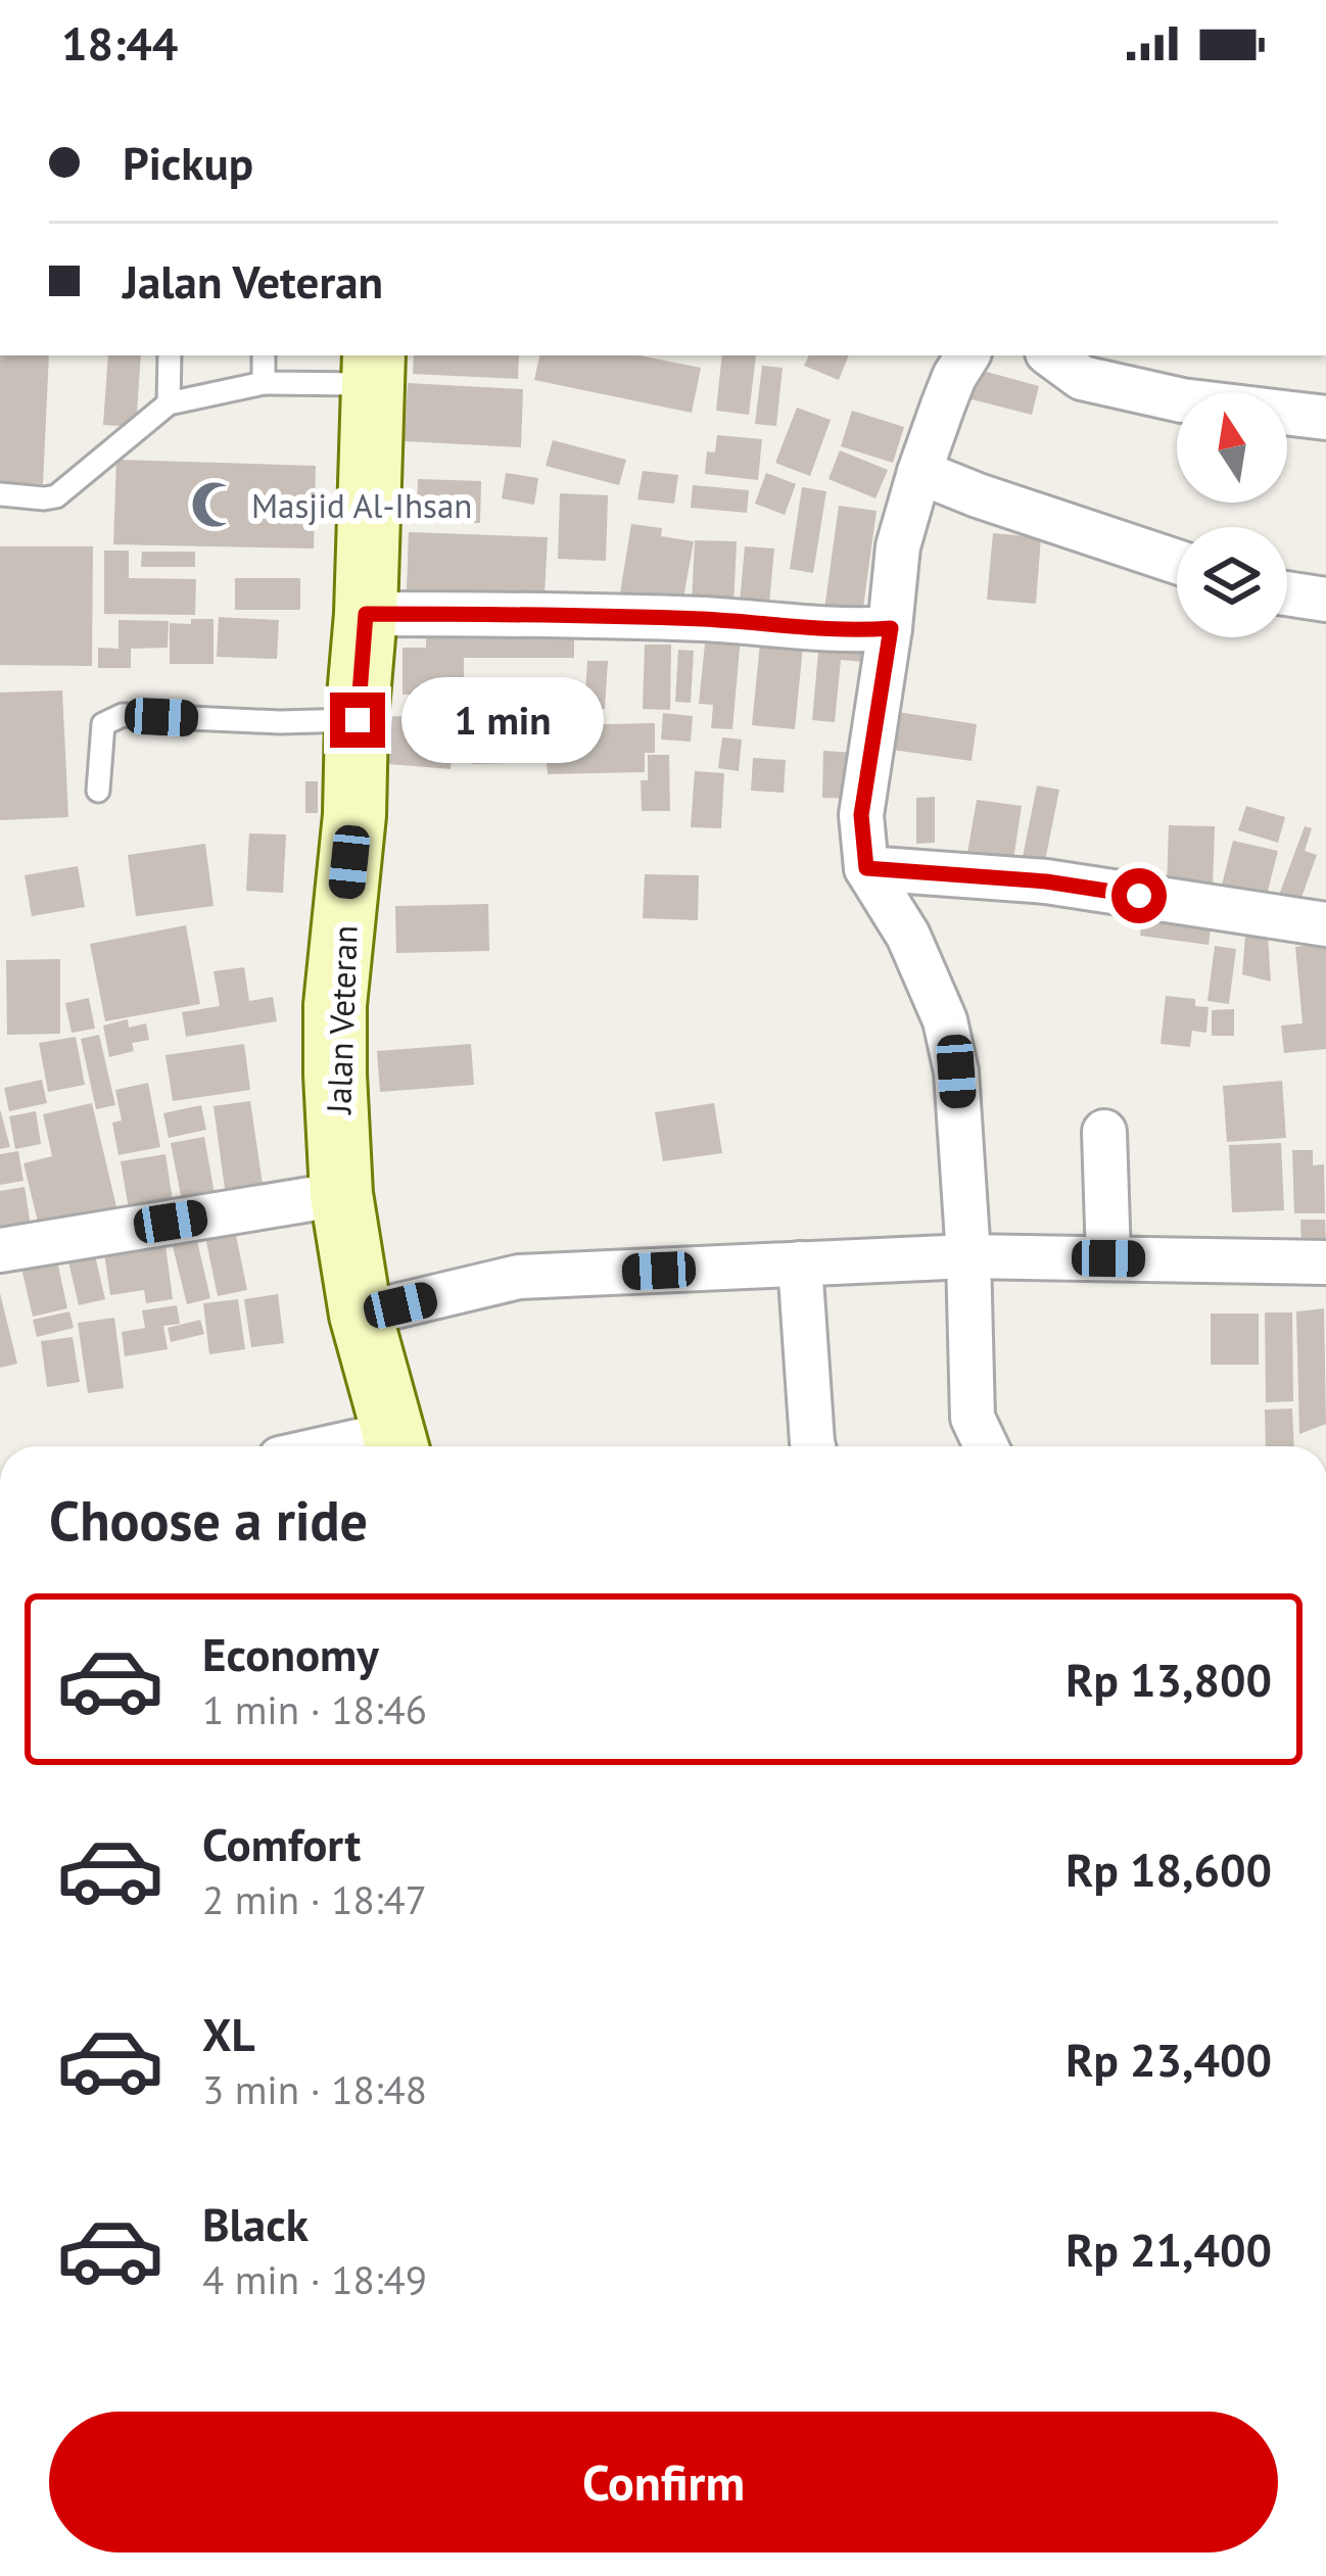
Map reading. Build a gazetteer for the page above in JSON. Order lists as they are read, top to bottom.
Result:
{
  "streets": {
    "street": ["Jalan Veteran"]
  },
  "places": {
    "mosque": ["Masjid Al-Ihsan"]
  },
  "north": "top",
  "page": {
    "status": "18:44",
    "banner": ["Pickup", "Jalan Veteran"],
    "bubble": "1 min",
    "heading": "Choose a ride",
    "list": [
      {
        "name": "Economy",
        "note": "1 min · 18:46",
        "value": "Rp 13,800"
      },
      {
        "name": "Comfort",
        "note": "2 min · 18:47",
        "value": "Rp 18,600"
      },
      {
        "name": "XL",
        "note": "3 min · 18:48",
        "value": "Rp 23,400"
      },
      {
        "name": "Black",
        "note": "4 min · 18:49",
        "value": "Rp 21,400"
      }
    ],
    "buttons": "Confirm"
  }
}
